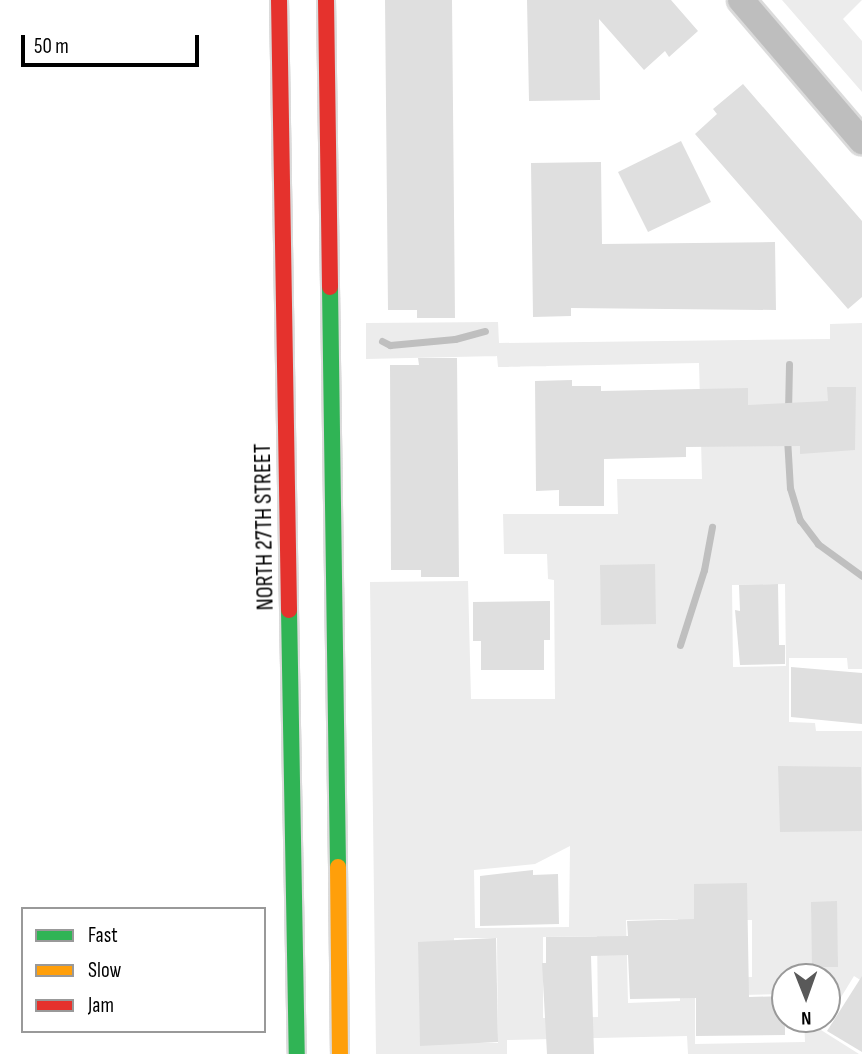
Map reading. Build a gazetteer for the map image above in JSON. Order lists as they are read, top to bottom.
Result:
{
  "streets": {
    "main road": ["NORTH 27TH STREET"]
  },
  "legend": ["Fast", "Slow", "Jam"],
  "scale_bar": "50 m",
  "north": "bottom"
}
